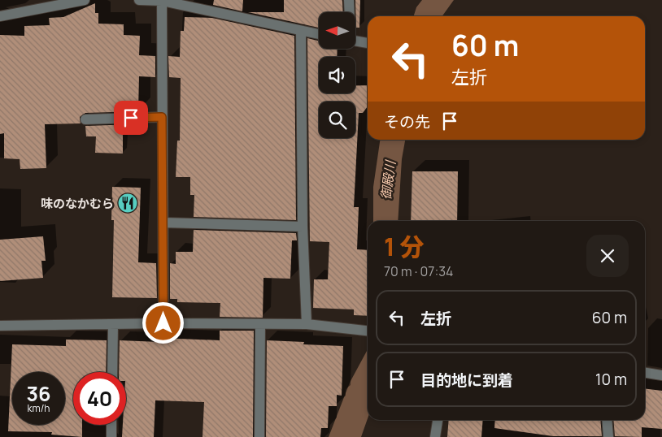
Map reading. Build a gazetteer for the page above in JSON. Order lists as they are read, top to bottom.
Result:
{
  "water": ["御殿川"],
  "places": {
    "restaurant": ["味のなかむら"]
  },
  "north": "left",
  "page": {
    "turn": ["60 m", "左折"],
    "then": "その先",
    "heading": ["1 分", "70 m · 07:34"],
    "list": [
      {
        "name": "左折",
        "value": "60 m"
      },
      {
        "name": "目的地に到着",
        "value": "10 m"
      }
    ],
    "speed": "36 km/h",
    "limit": "40"
  }
}
